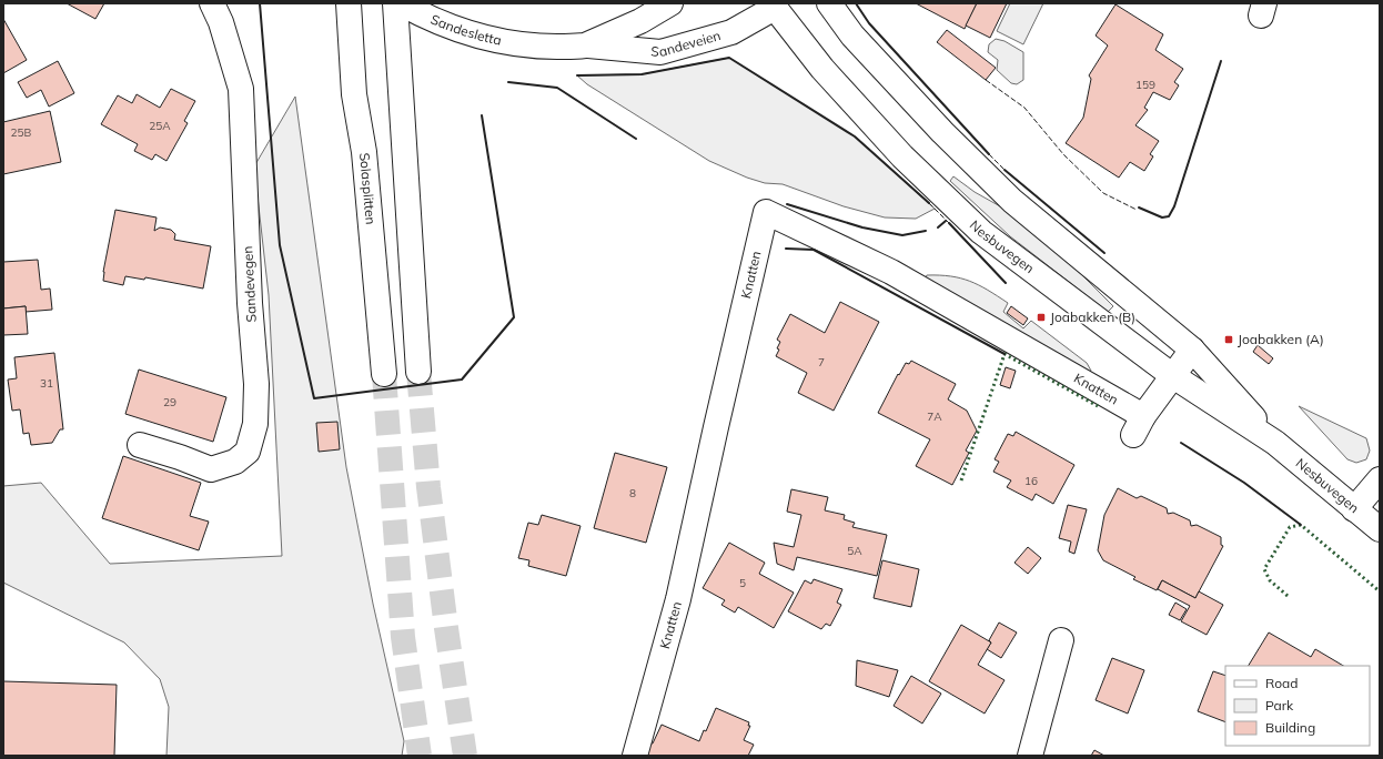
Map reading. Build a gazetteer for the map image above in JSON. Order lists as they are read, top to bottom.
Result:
{
  "streets": {
    "main road": [
      "Sandesletta",
      "Sandeveien",
      "Solasplitten",
      "Nesbuvegen",
      "Knatten",
      "Sandevegen"
    ]
  },
  "crossings": [
    ["Sandesletta", "Sandeveien"],
    ["Sandeveien", "Nesbuvegen"],
    ["Nesbuvegen", "Knatten"]
  ],
  "places": {
    "transit": ["Joabakken (B)", "Joabakken (A)"]
  },
  "house_numbers": [
    "159",
    "25A",
    "25B",
    "7",
    "31",
    "29",
    "7A",
    "16",
    "8",
    "5A",
    "5"
  ],
  "legend": ["Road", "Park", "Building"]
}
